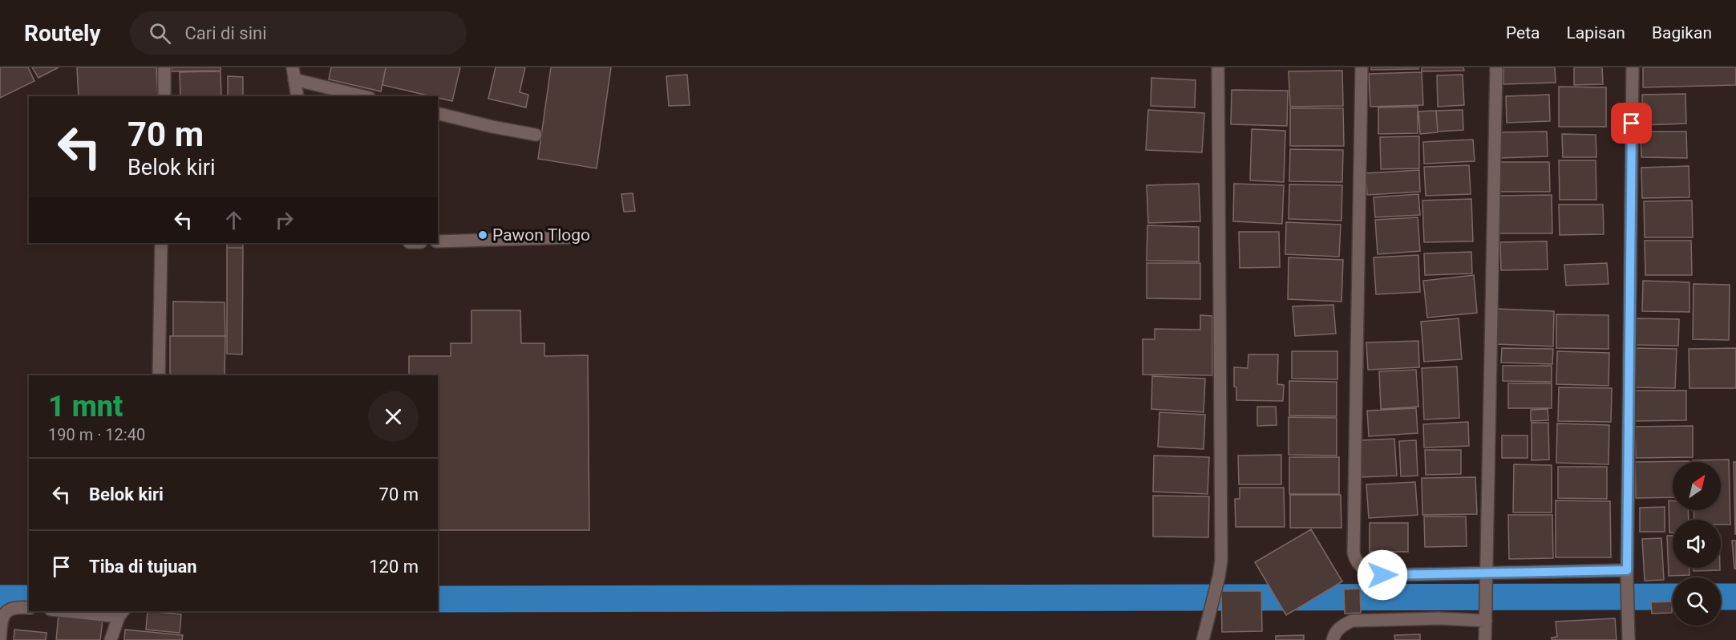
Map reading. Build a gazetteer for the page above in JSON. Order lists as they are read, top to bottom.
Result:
{
  "places": ["Pawon Tlogo"],
  "north": "top right",
  "page": {
    "header": "Routely",
    "search": "Cari di sini",
    "nav": ["Peta", "Lapisan", "Bagikan"],
    "turn": ["70 m", "Belok kiri"],
    "heading": ["1 mnt", "190 m · 12:40"],
    "list": [
      {
        "name": "Belok kiri",
        "value": "70 m"
      },
      {
        "name": "Tiba di tujuan",
        "value": "120 m"
      }
    ]
  }
}
